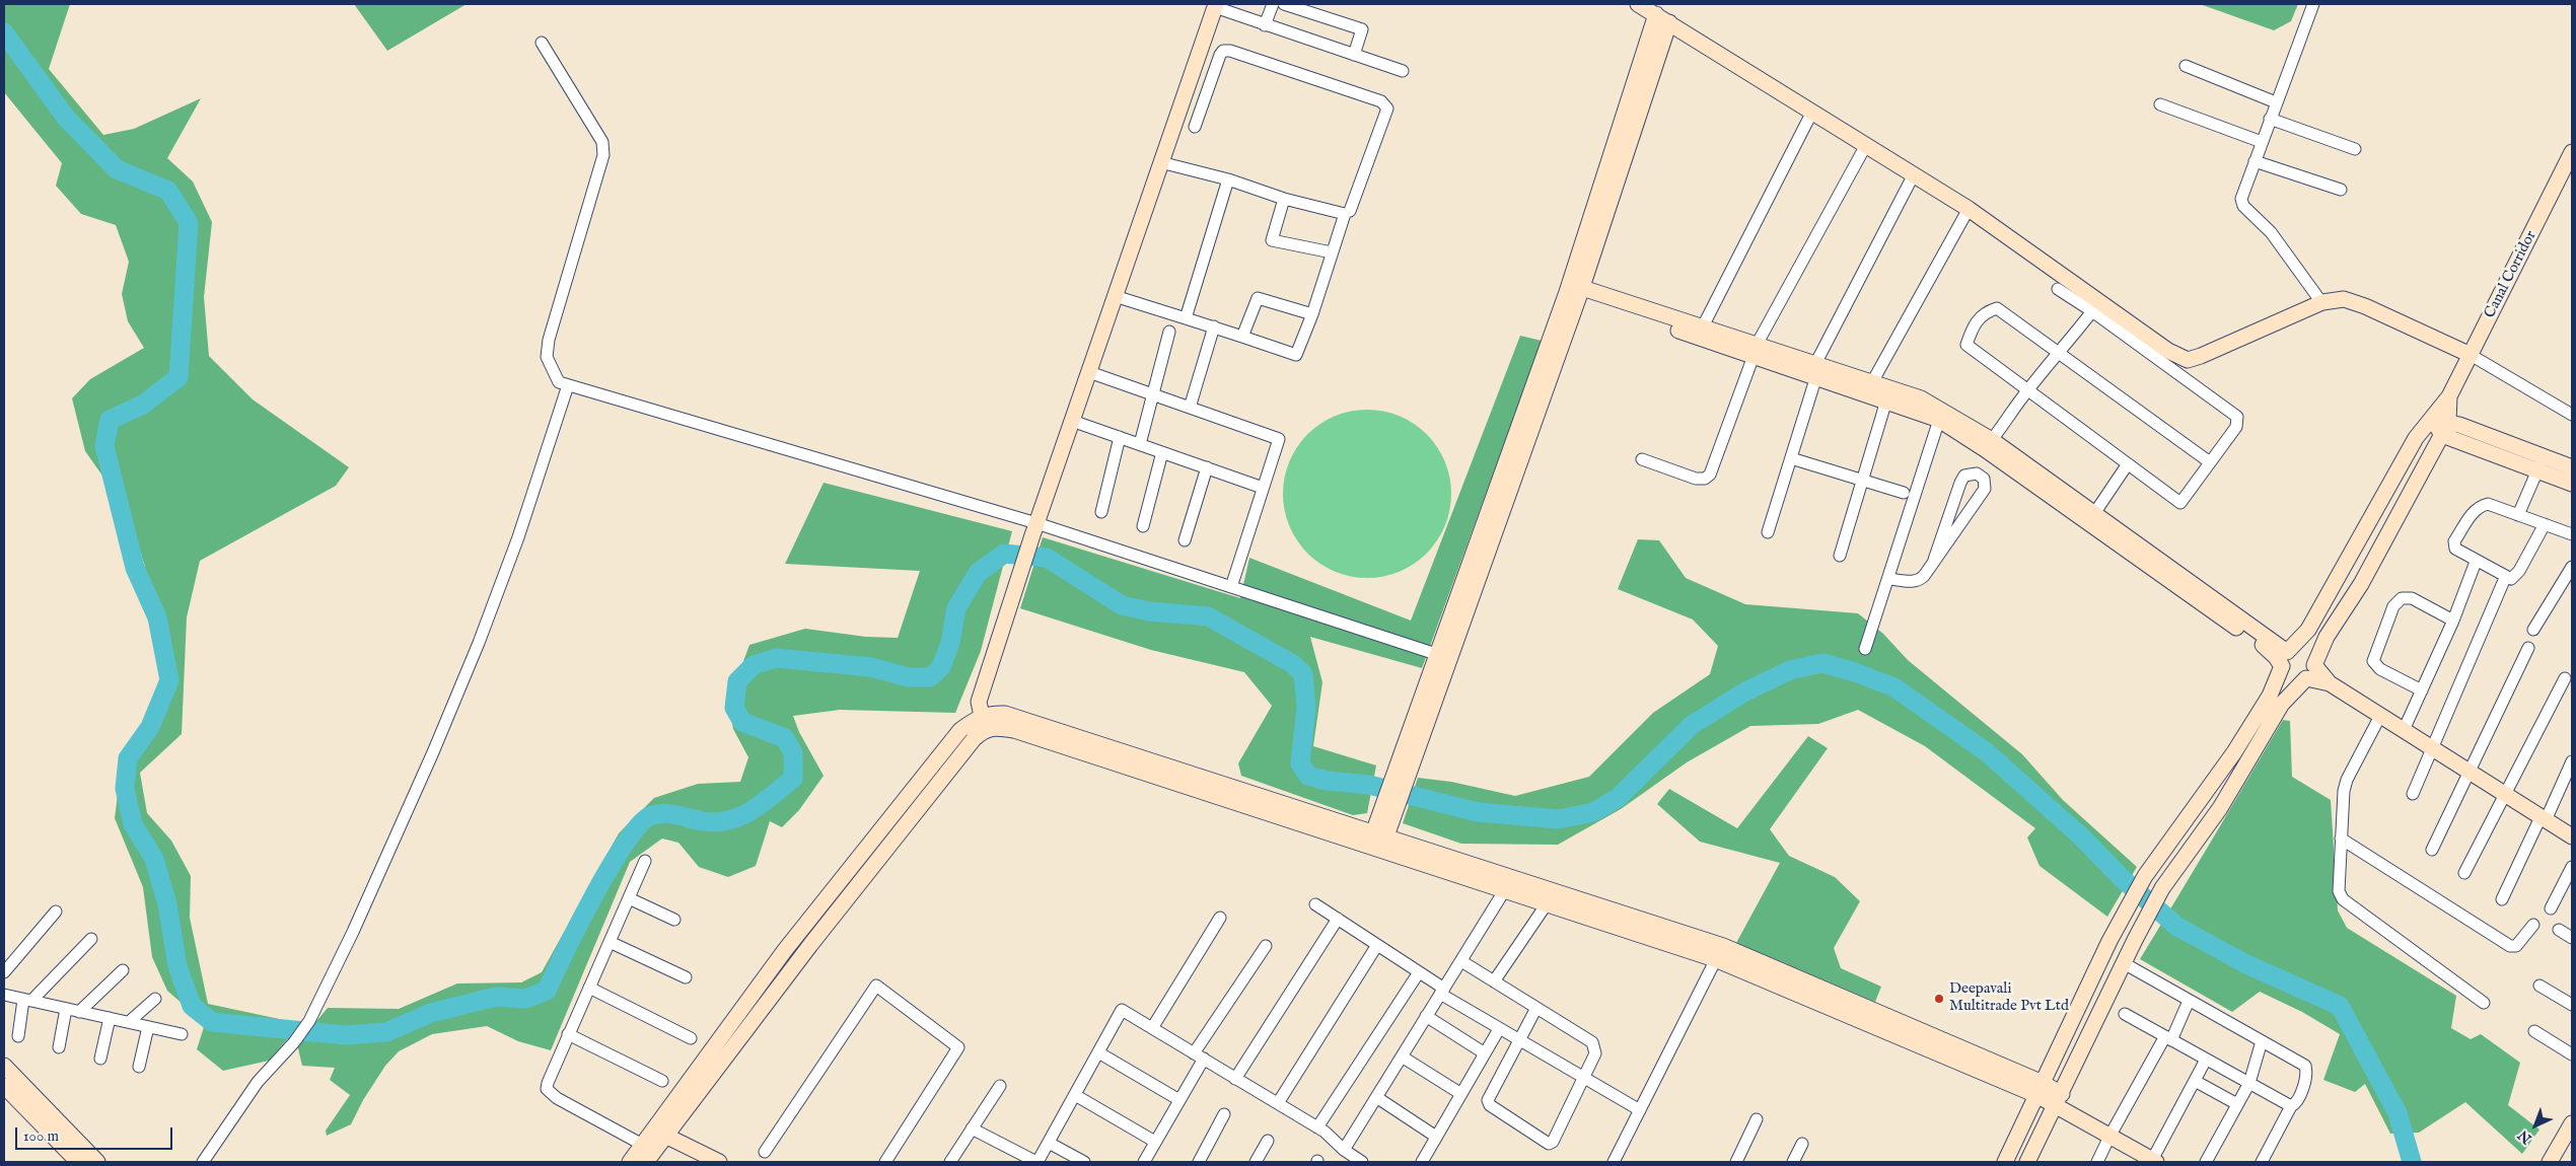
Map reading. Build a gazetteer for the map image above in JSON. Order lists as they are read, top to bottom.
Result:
{
  "streets": {
    "street": ["Canal Corridor"]
  },
  "places": ["Deepavali Multitrade Pvt Ltd"],
  "scale_bar": "100 m",
  "north": "bottom left"
}
